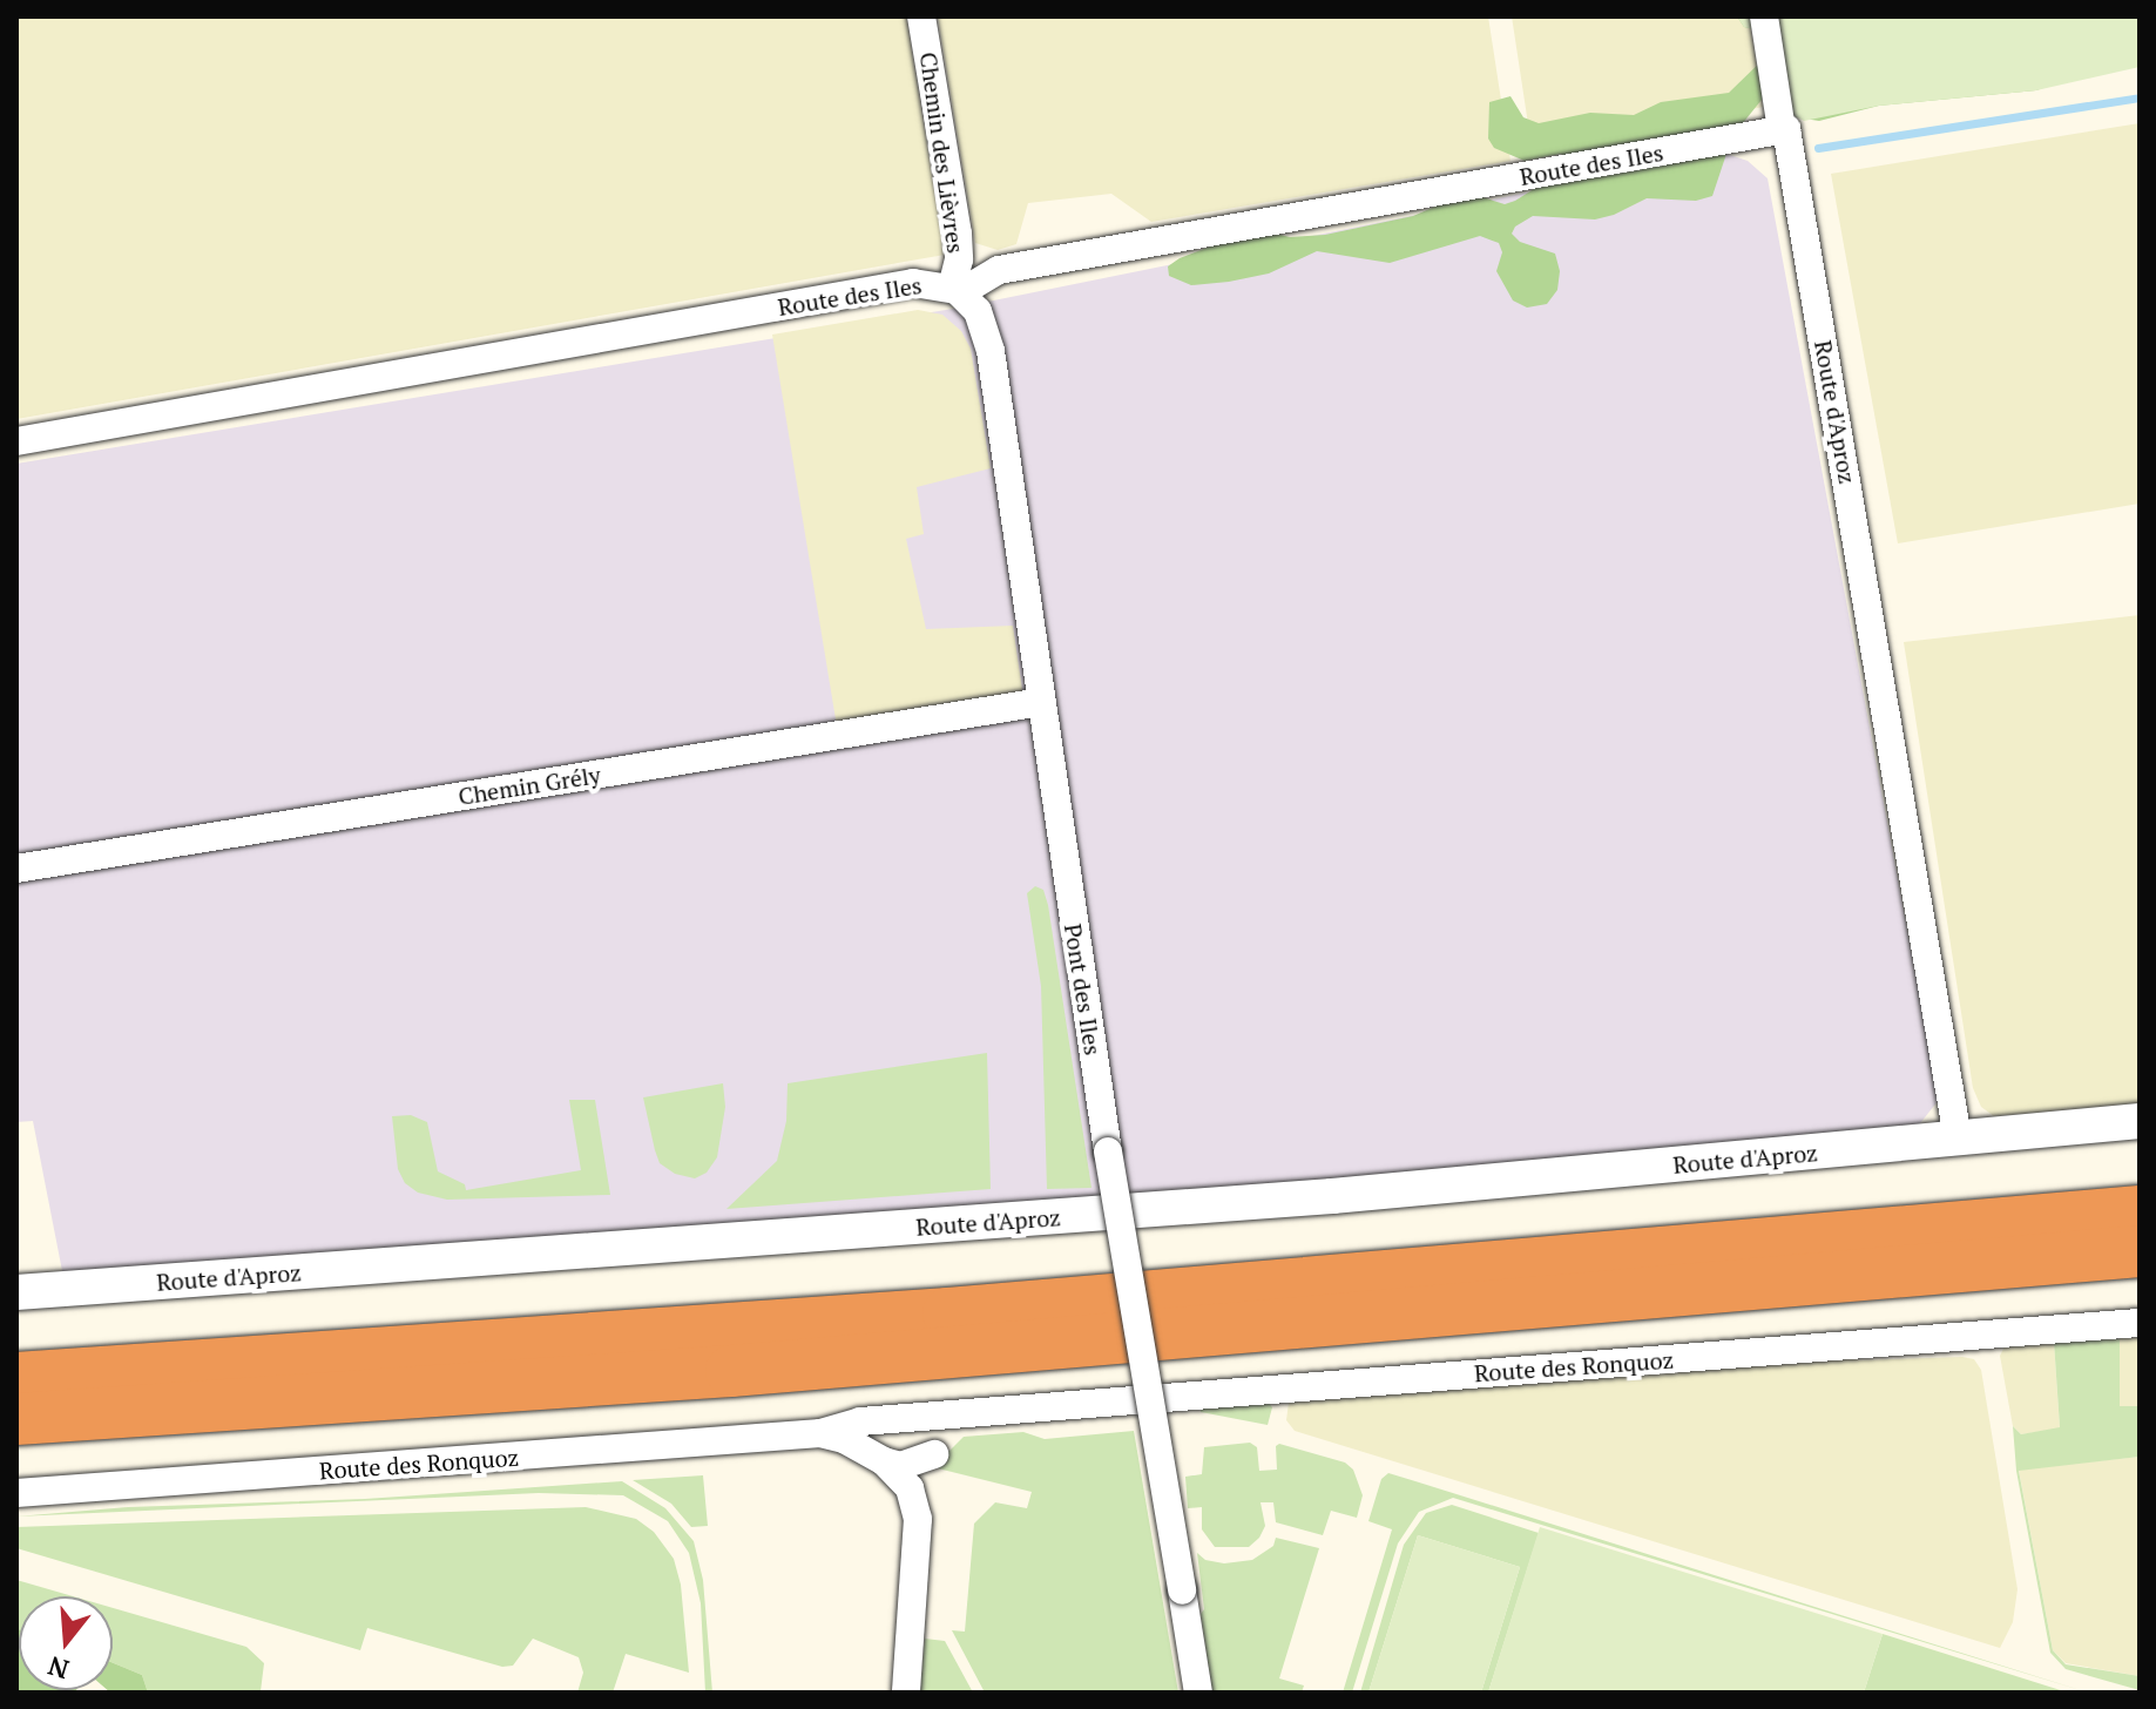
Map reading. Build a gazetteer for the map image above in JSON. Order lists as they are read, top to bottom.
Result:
{
  "streets": {
    "street": [
      "Chemin des Lièvres",
      "Route des Iles",
      "Route d'Aproz",
      "Chemin Grély",
      "Pont des Iles",
      "Route des Ronquoz"
    ]
  },
  "crossings": [
    ["Chemin des Lièvres", "Route des Iles"],
    ["Chemin des Lièvres", "Pont des Iles"],
    ["Route des Iles", "Route d'Aproz"],
    ["Route des Iles", "Pont des Iles"],
    ["Chemin Grély", "Pont des Iles"]
  ],
  "north": "bottom"
}
